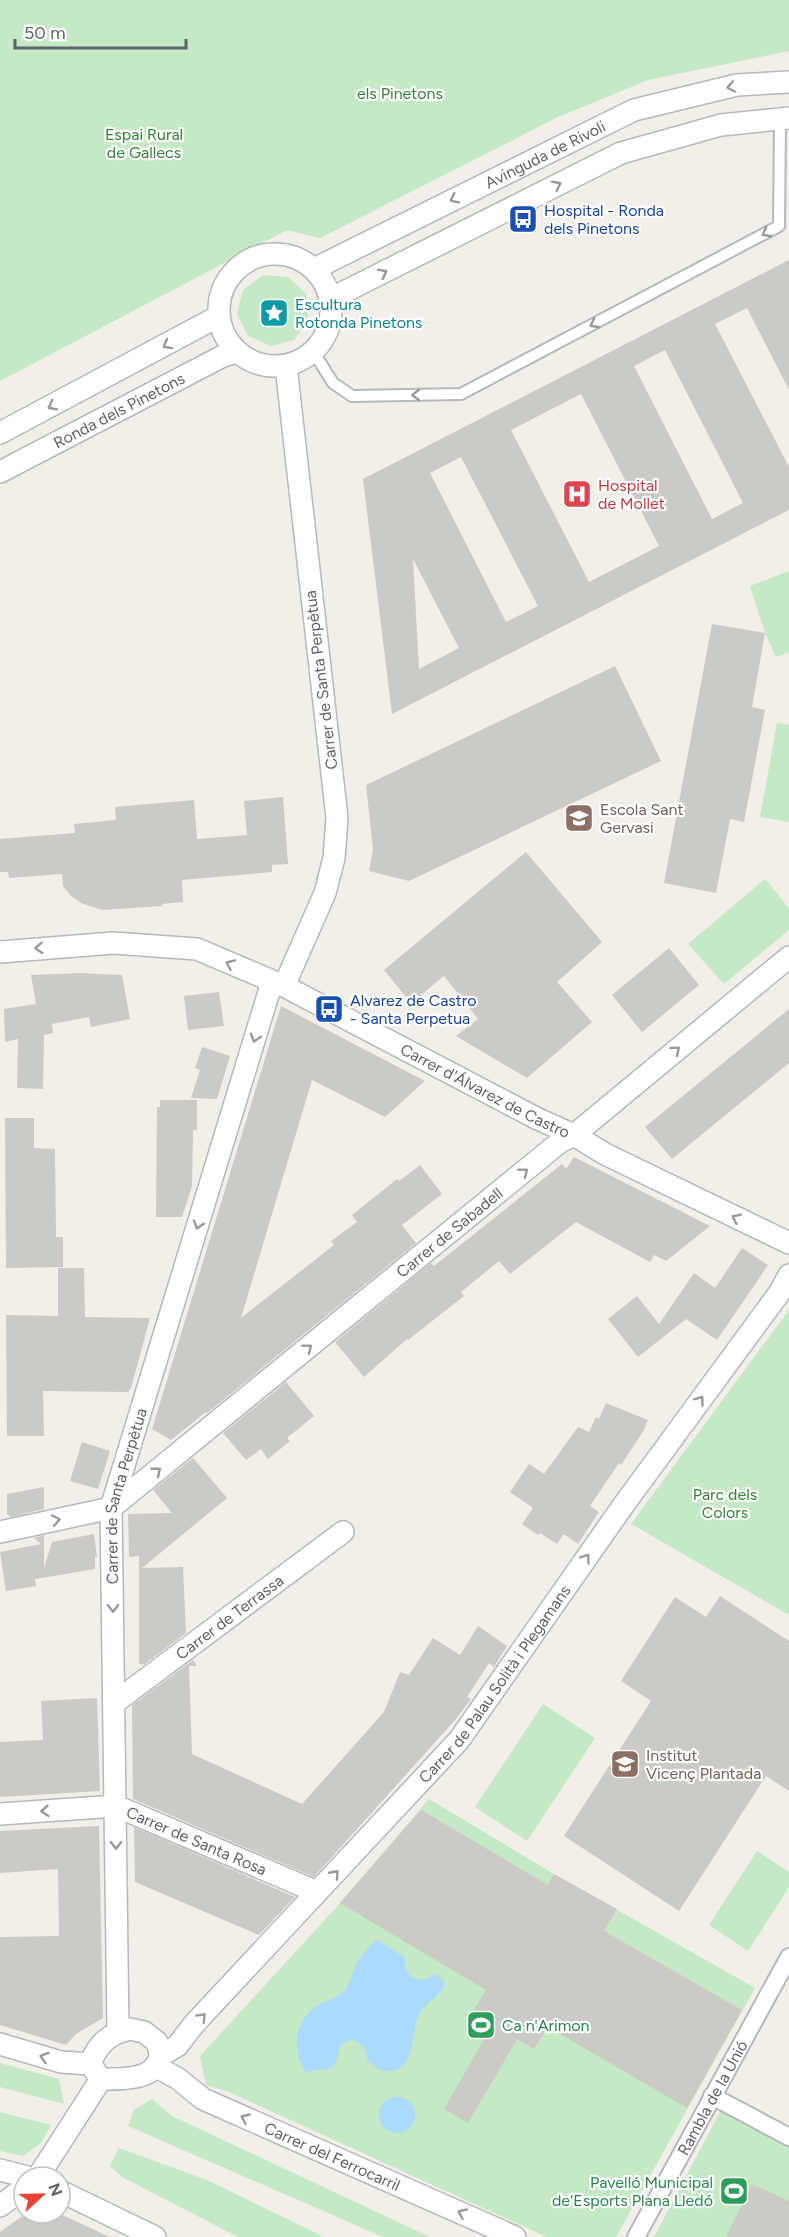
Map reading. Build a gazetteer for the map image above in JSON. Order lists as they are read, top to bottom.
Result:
{
  "streets": {
    "street": [
      "Avinguda de Rivoli",
      "Ronda dels Pinetons",
      "Carrer de Santa Perpètua",
      "Carrer d'Álvarez de Castro",
      "Carrer de Sabadell",
      "Carrer de Terrassa",
      "Carrer de Palau Solità i Plegamans",
      "Carrer de Santa Rosa",
      "Rambla de la Unió",
      "Carrer del Ferrocarril"
    ]
  },
  "crossings": [
    ["Avinguda de Rivoli", "Ronda dels Pinetons"],
    ["Avinguda de Rivoli", "Carrer de Santa Perpètua"],
    ["Ronda dels Pinetons", "Carrer de Santa Perpètua"],
    ["Carrer de Santa Perpètua", "Carrer d'Álvarez de Castro"],
    ["Carrer de Santa Perpètua", "Carrer de Sabadell"],
    ["Carrer de Santa Perpètua", "Carrer de Terrassa"],
    ["Carrer de Santa Perpètua", "Carrer de Palau Solità i Plegamans"],
    ["Carrer de Santa Perpètua", "Carrer de Santa Rosa"],
    ["Carrer de Santa Perpètua", "Carrer del Ferrocarril"],
    ["Carrer d'Álvarez de Castro", "Carrer de Sabadell"],
    ["Carrer de Palau Solità i Plegamans", "Carrer de Santa Rosa"],
    ["Carrer de Palau Solità i Plegamans", "Carrer del Ferrocarril"]
  ],
  "one_way": [
    "Carrer de Santa Perpètua",
    "Carrer d'Álvarez de Castro",
    "Carrer de Sabadell",
    "Carrer de Palau Solità i Plegamans",
    "Carrer del Ferrocarril"
  ],
  "parks": ["els Pinetons", "Espai Rural de Gallecs", "Parc dels Colors"],
  "places": {
    "bus stop": ["Hospital - Ronda dels Pinetons", "Alvarez de Castro - Santa Perpetua"],
    "place": ["Escultura Rotonda Pinetons"],
    "hospital": ["Hospital de Mollet"],
    "school or university": ["Escola Sant Gervasi", "Institut Vicenç Plantada"],
    "sports": ["Ca n'Arimon", "Pavelló Municipal de'Esports Plana Lledó"]
  },
  "scale_bar": "50 m",
  "north": "right"
}
